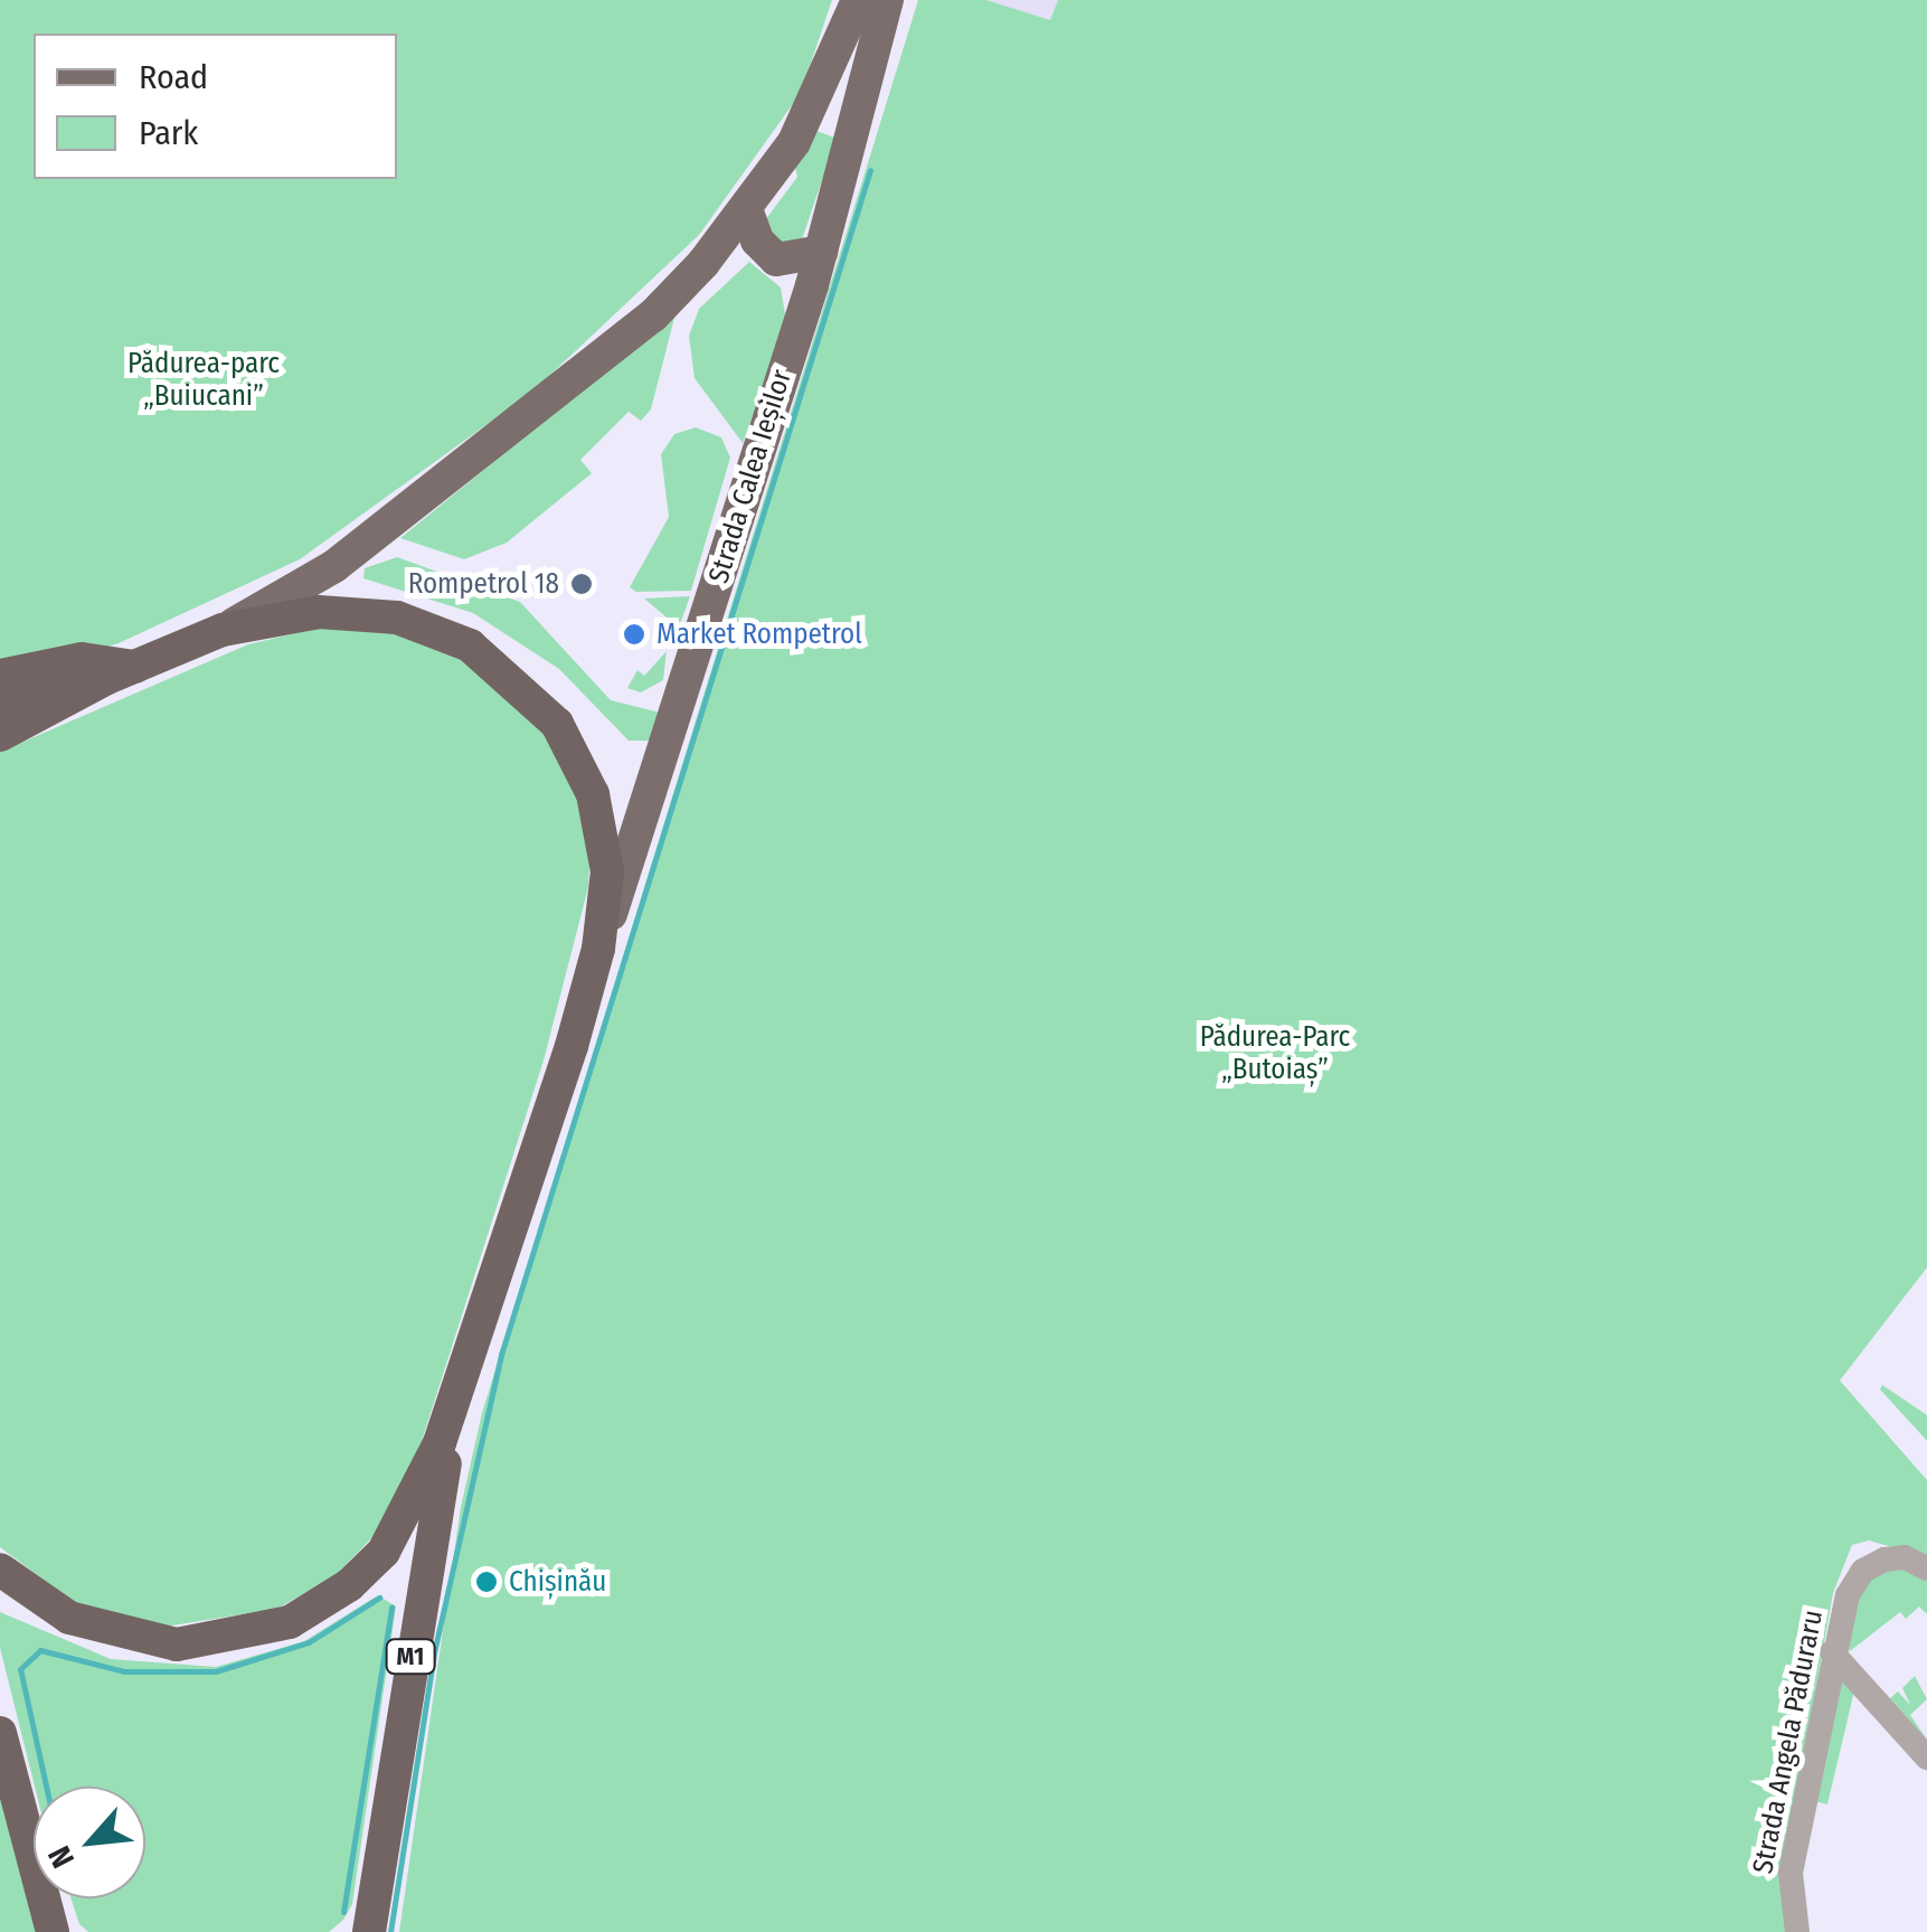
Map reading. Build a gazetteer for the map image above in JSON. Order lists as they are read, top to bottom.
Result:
{
  "streets": {
    "highway": ["M1"],
    "main road": ["Strada Calea Ieșilor"],
    "street": ["Strada Angela Păduraru"]
  },
  "parks": ["Pădurea-parc „Buiucani”", "Pădurea-Parc „Butoiaș”"],
  "places": ["Rompetrol 18", "Market Rompetrol", "Chișinău"],
  "legend": ["Road", "Park"],
  "north": "bottom left"
}
